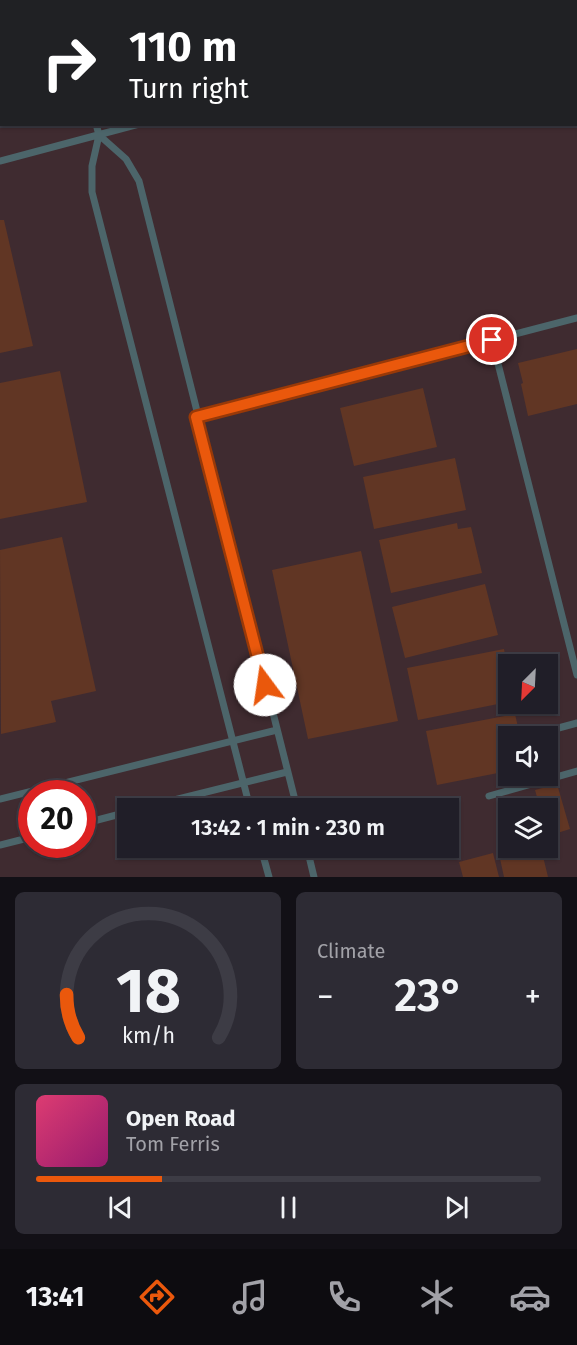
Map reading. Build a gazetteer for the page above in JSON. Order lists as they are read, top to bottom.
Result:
{
  "north": "bottom left",
  "page": {
    "turn": ["110 m", "Turn right"],
    "limit": "20",
    "trip": "13:42 · 1 min · 230 m",
    "tile": "Climate",
    "heat": ["−", "23°", "+"],
    "song": ["Open Road", "Tom Ferris"],
    "tabs": "13:41",
    "gauge": ["18", "km/h"]
  }
}
